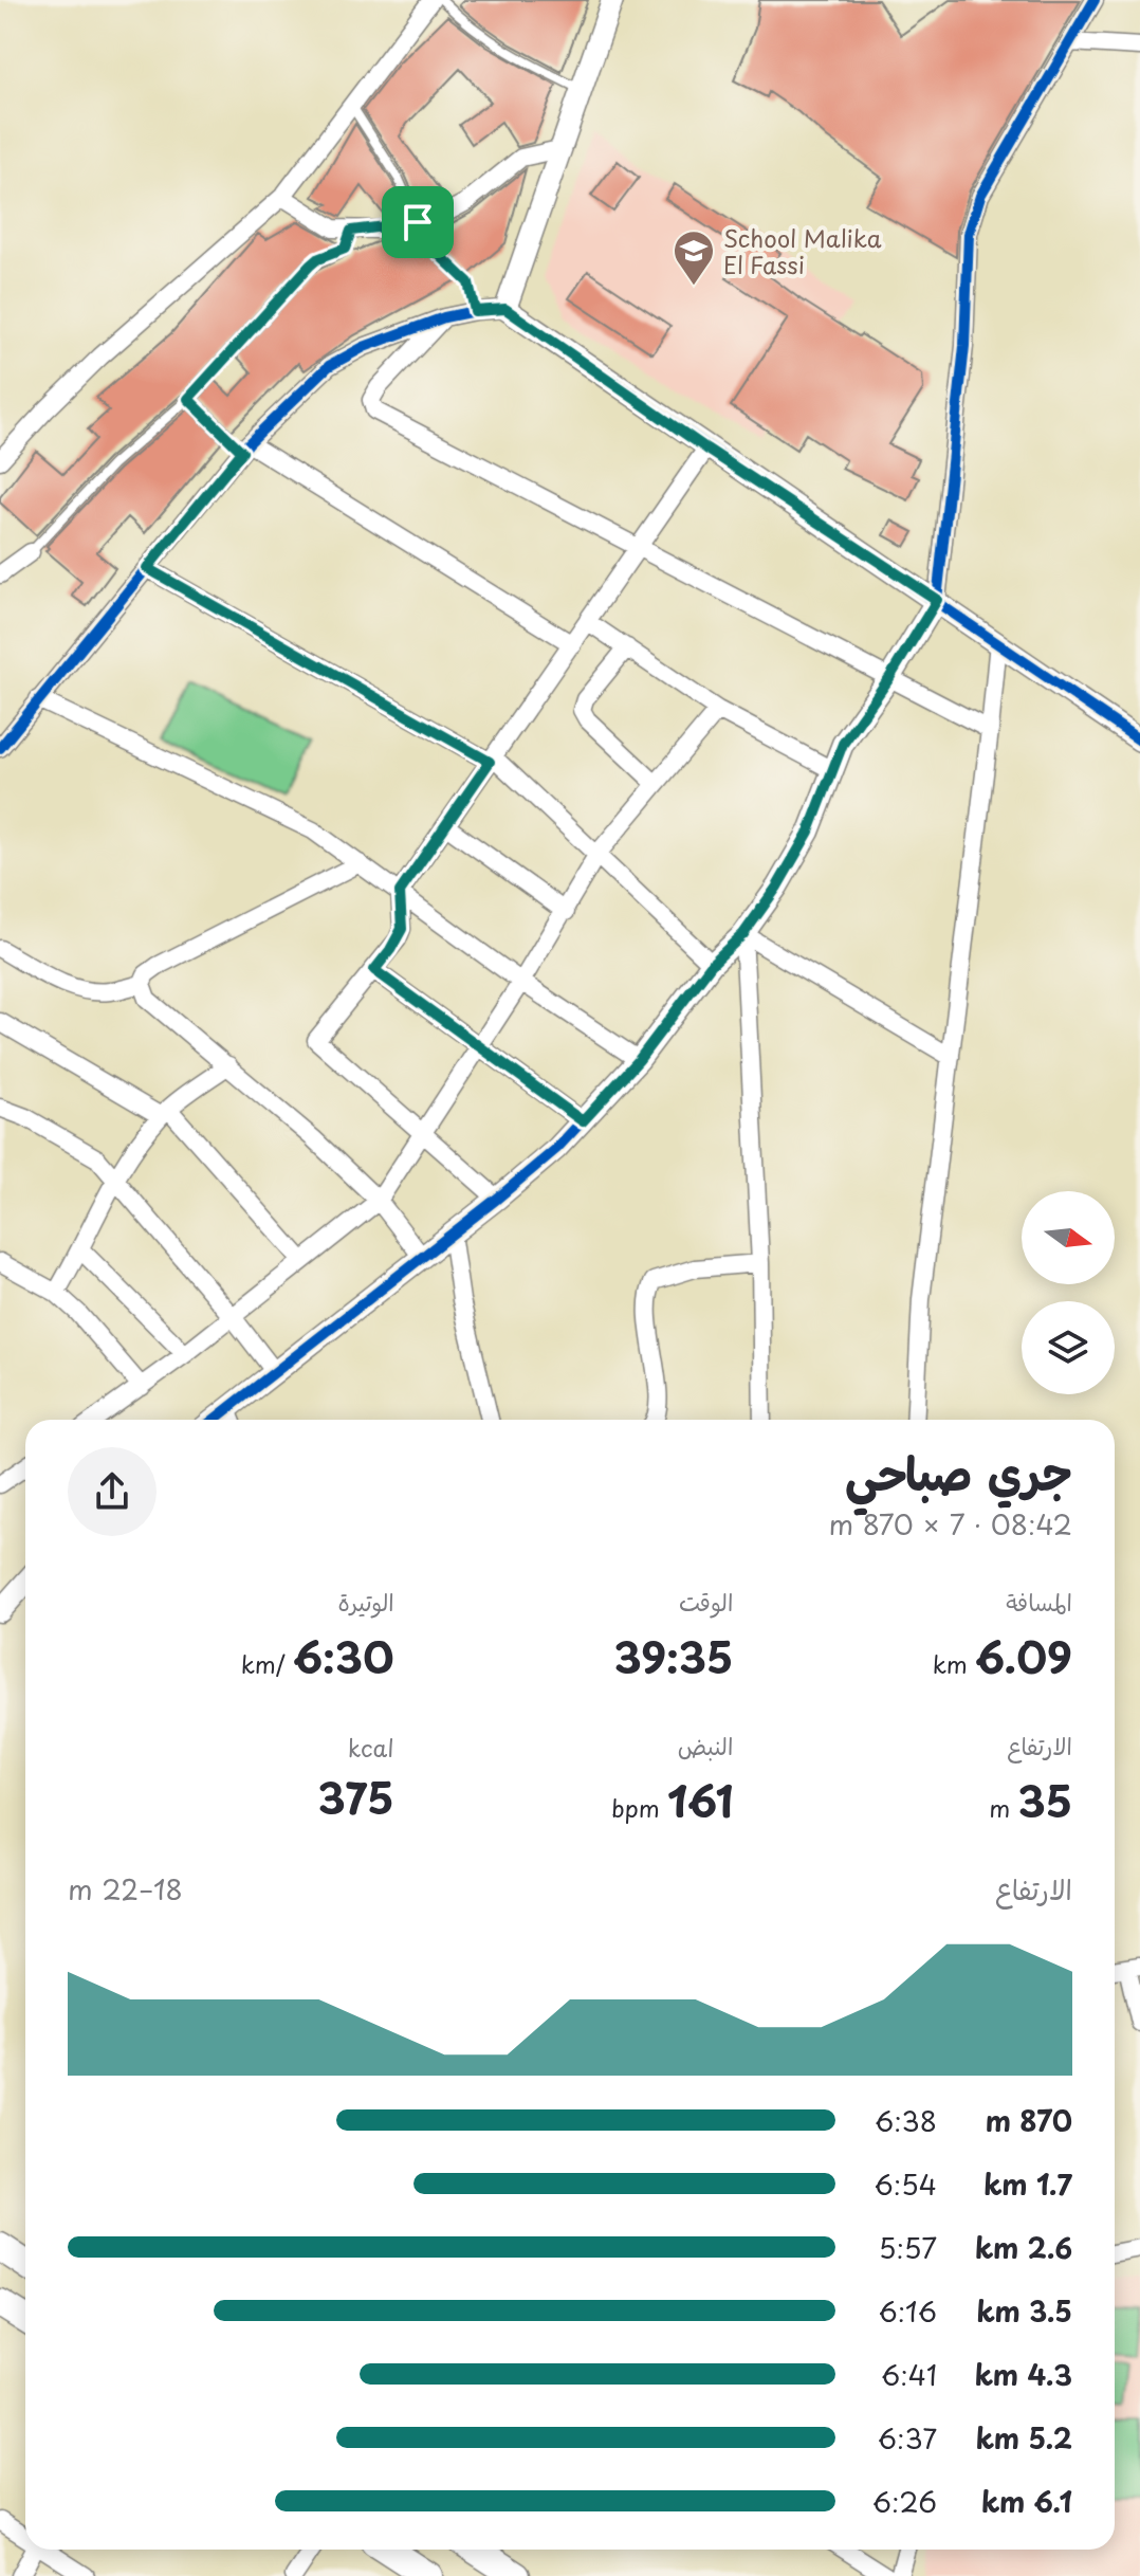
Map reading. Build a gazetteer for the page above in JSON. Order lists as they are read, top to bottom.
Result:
{
  "places": {
    "school or university": ["School Malika El Fassi"]
  },
  "north": "right",
  "page": {
    "heading": ["جري صباحي", "08:42 · 7 × 870 m"],
    "stats": [
      ["المسافة", "6.09 km"],
      ["الوقت", "39:35"],
      ["الوتيرة", "6:30 /km"],
      ["الارتفاع", "35 m"],
      ["النبض", "161 bpm"],
      ["kcal", "375"]
    ],
    "chart": ["الارتفاع", "18–22 m"],
    "list": [
      {
        "name": "870 m",
        "note": "6:38"
      },
      {
        "name": "1.7 km",
        "note": "6:54"
      },
      {
        "name": "2.6 km",
        "note": "5:57"
      },
      {
        "name": "3.5 km",
        "note": "6:16"
      },
      {
        "name": "4.3 km",
        "note": "6:41"
      },
      {
        "name": "5.2 km",
        "note": "6:37"
      },
      {
        "name": "6.1 km",
        "note": "6:26"
      }
    ]
  }
}
